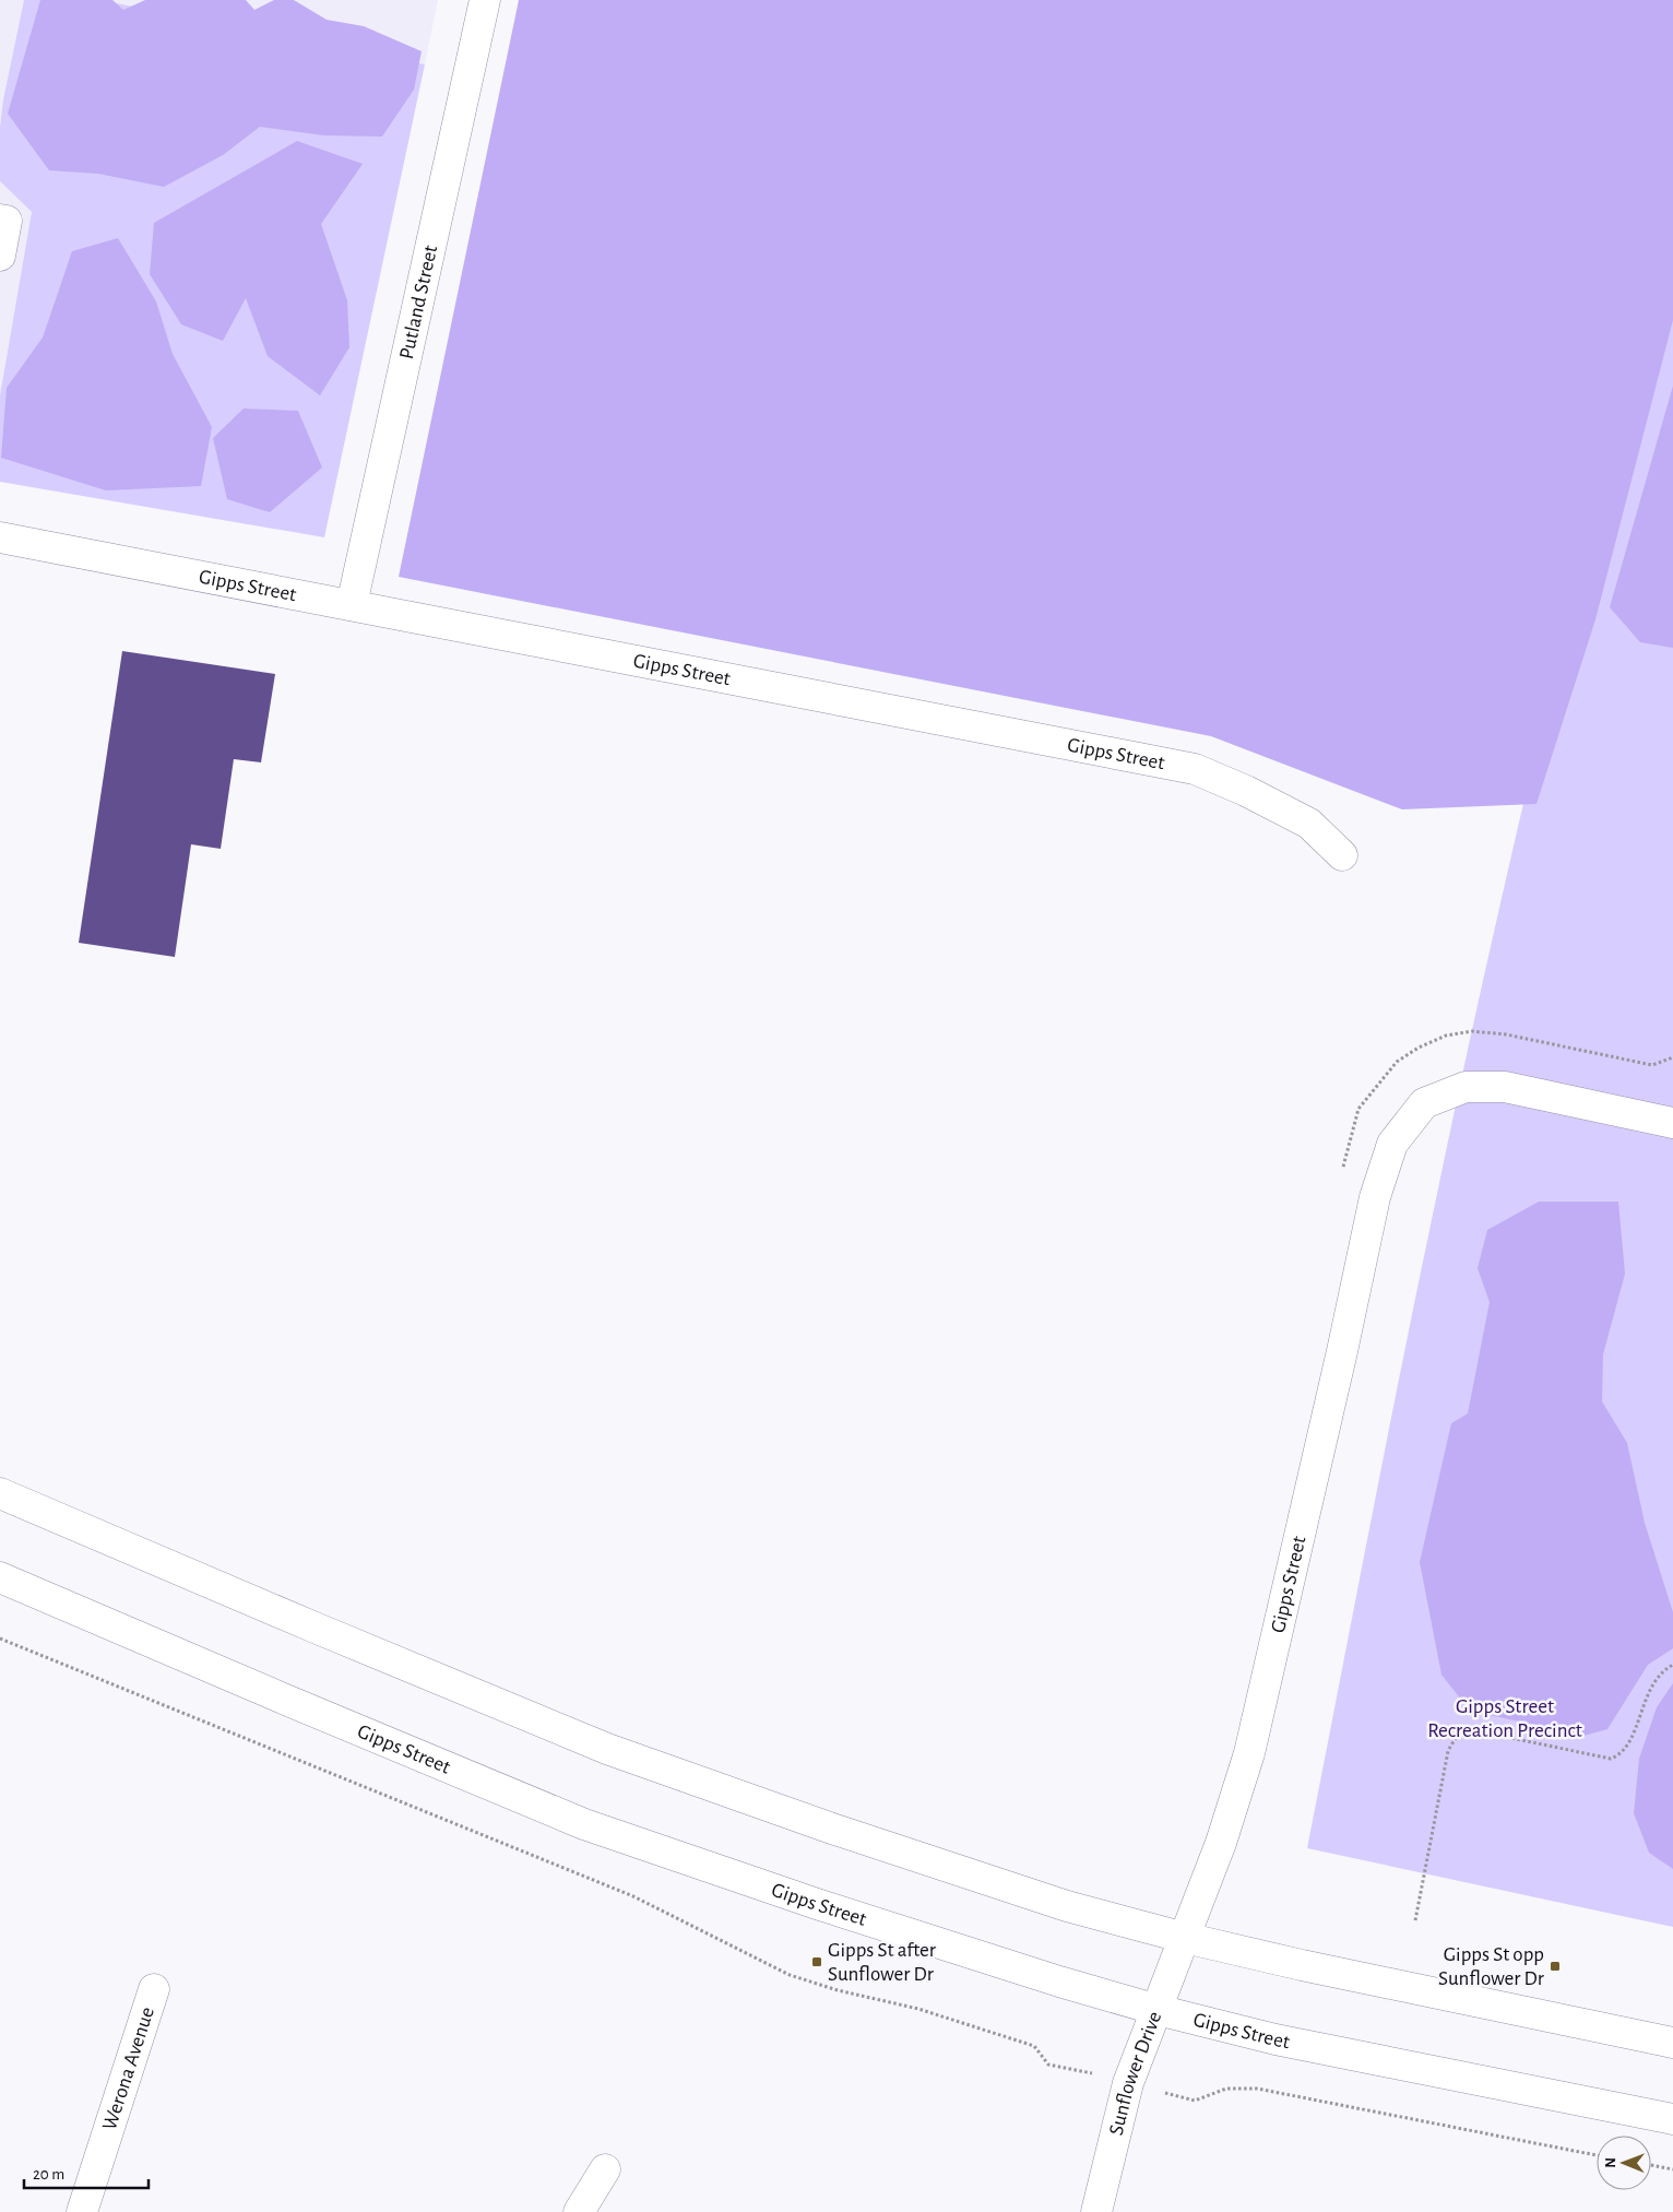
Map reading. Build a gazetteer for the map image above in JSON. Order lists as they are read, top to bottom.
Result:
{
  "streets": {
    "main road": [
      "Putland Street",
      "Gipps Street",
      "Werona Avenue",
      "Sunflower Drive"
    ]
  },
  "crossings": [
    ["Putland Street", "Gipps Street"],
    ["Gipps Street", "Sunflower Drive"]
  ],
  "parks": ["Gipps Street Recreation Precinct"],
  "places": {
    "transit": ["Gipps St after Sunflower Dr", "Gipps St opp Sunflower Dr"]
  },
  "scale_bar": "20 m",
  "north": "left"
}
